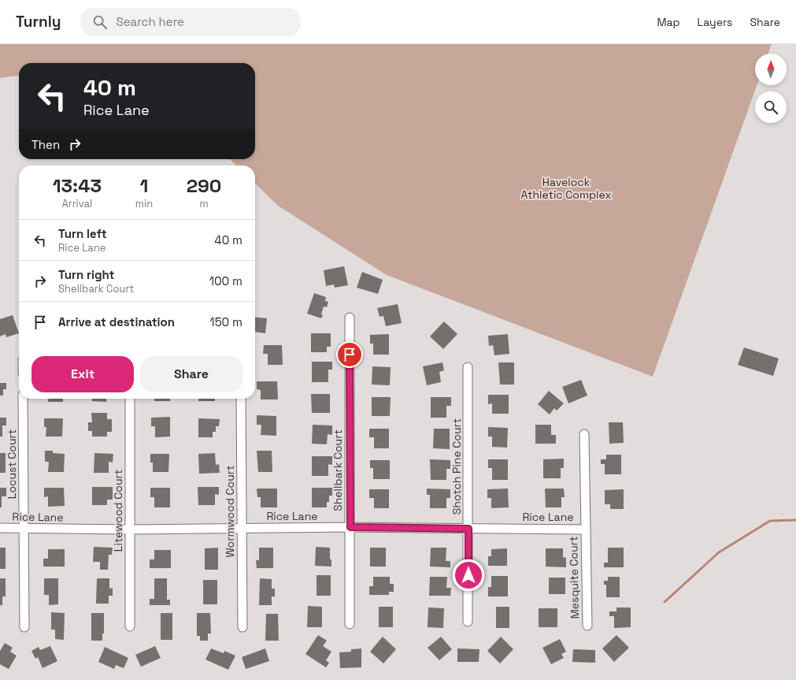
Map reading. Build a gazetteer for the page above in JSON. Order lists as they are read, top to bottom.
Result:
{
  "streets": {
    "street": [
      "Locust Court",
      "Shotch Pine Court",
      "Shellbark Court",
      "Litewood Court",
      "Wormwood Court",
      "Rice Lane",
      "Mesquite Court"
    ]
  },
  "crossings": [
    ["Locust Court", "Rice Lane"],
    ["Shotch Pine Court", "Rice Lane"],
    ["Shellbark Court", "Rice Lane"],
    ["Litewood Court", "Rice Lane"],
    ["Wormwood Court", "Rice Lane"],
    ["Rice Lane", "Mesquite Court"]
  ],
  "parks": ["Havelock Athletic Complex"],
  "north": "top",
  "page": {
    "header": "Turnly",
    "search": "Search here",
    "nav": ["Map", "Layers", "Share"],
    "turn": ["40 m", "Rice Lane"],
    "then": "Then",
    "eta": [
      "13:43",
      "Arrival",
      "1",
      "min",
      "290",
      "m"
    ],
    "list": [
      {
        "name": "Turn left",
        "note": "Rice Lane",
        "value": "40 m"
      },
      {
        "name": "Turn right",
        "note": "Shellbark Court",
        "value": "100 m"
      },
      {
        "name": "Arrive at destination",
        "value": "150 m"
      }
    ],
    "buttons": ["Exit", "Share"]
  }
}
